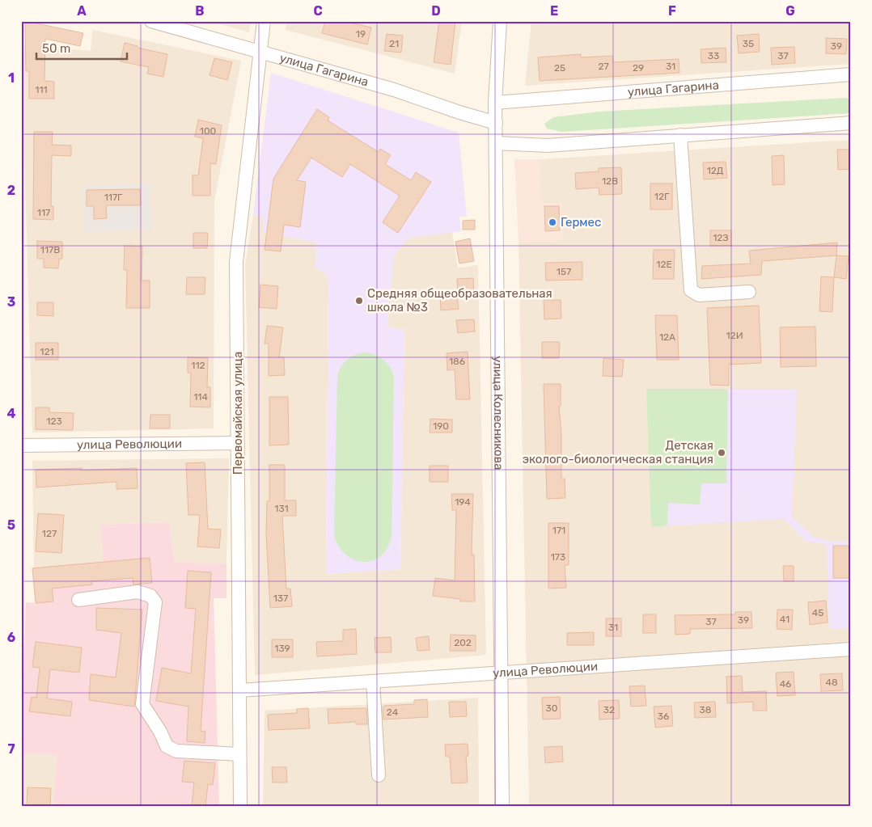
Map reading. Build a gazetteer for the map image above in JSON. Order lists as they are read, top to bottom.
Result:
{
  "streets": {
    "street": [
      "улица Гагарина",
      "Первомайская улица",
      "улица Колесникова",
      "улица Революции"
    ]
  },
  "crossings": [
    ["улица Гагарина", "Первомайская улица"],
    ["улица Гагарина", "улица Колесникова"],
    ["Первомайская улица", "улица Революции"],
    ["улица Колесникова", "улица Революции"]
  ],
  "places": ["Гермес", "Средняя общеобразовательная школа №3", "Детская эколого-биологическая станция"],
  "house_numbers": [
    "19",
    "21",
    "35",
    "39",
    "33",
    "37",
    "27",
    "31",
    "25",
    "29",
    "111",
    "100",
    "12Д",
    "12В",
    "12Г",
    "117Г",
    "117",
    "12З",
    "117В",
    "12Е",
    "157",
    "12И",
    "12А",
    "121",
    "186",
    "112",
    "114",
    "123",
    "190",
    "194",
    "131",
    "171",
    "127",
    "173",
    "137",
    "45",
    "41",
    "39",
    "37",
    "31",
    "202",
    "139",
    "48",
    "46",
    "30",
    "32",
    "38",
    "24",
    "36"
  ],
  "scale_bar": "50 m",
  "grid": {
    "columns": [
      "A",
      "B",
      "C",
      "D",
      "E",
      "F",
      "G"
    ],
    "rows": [
      "1",
      "2",
      "3",
      "4",
      "5",
      "6",
      "7"
    ]
  }
}
